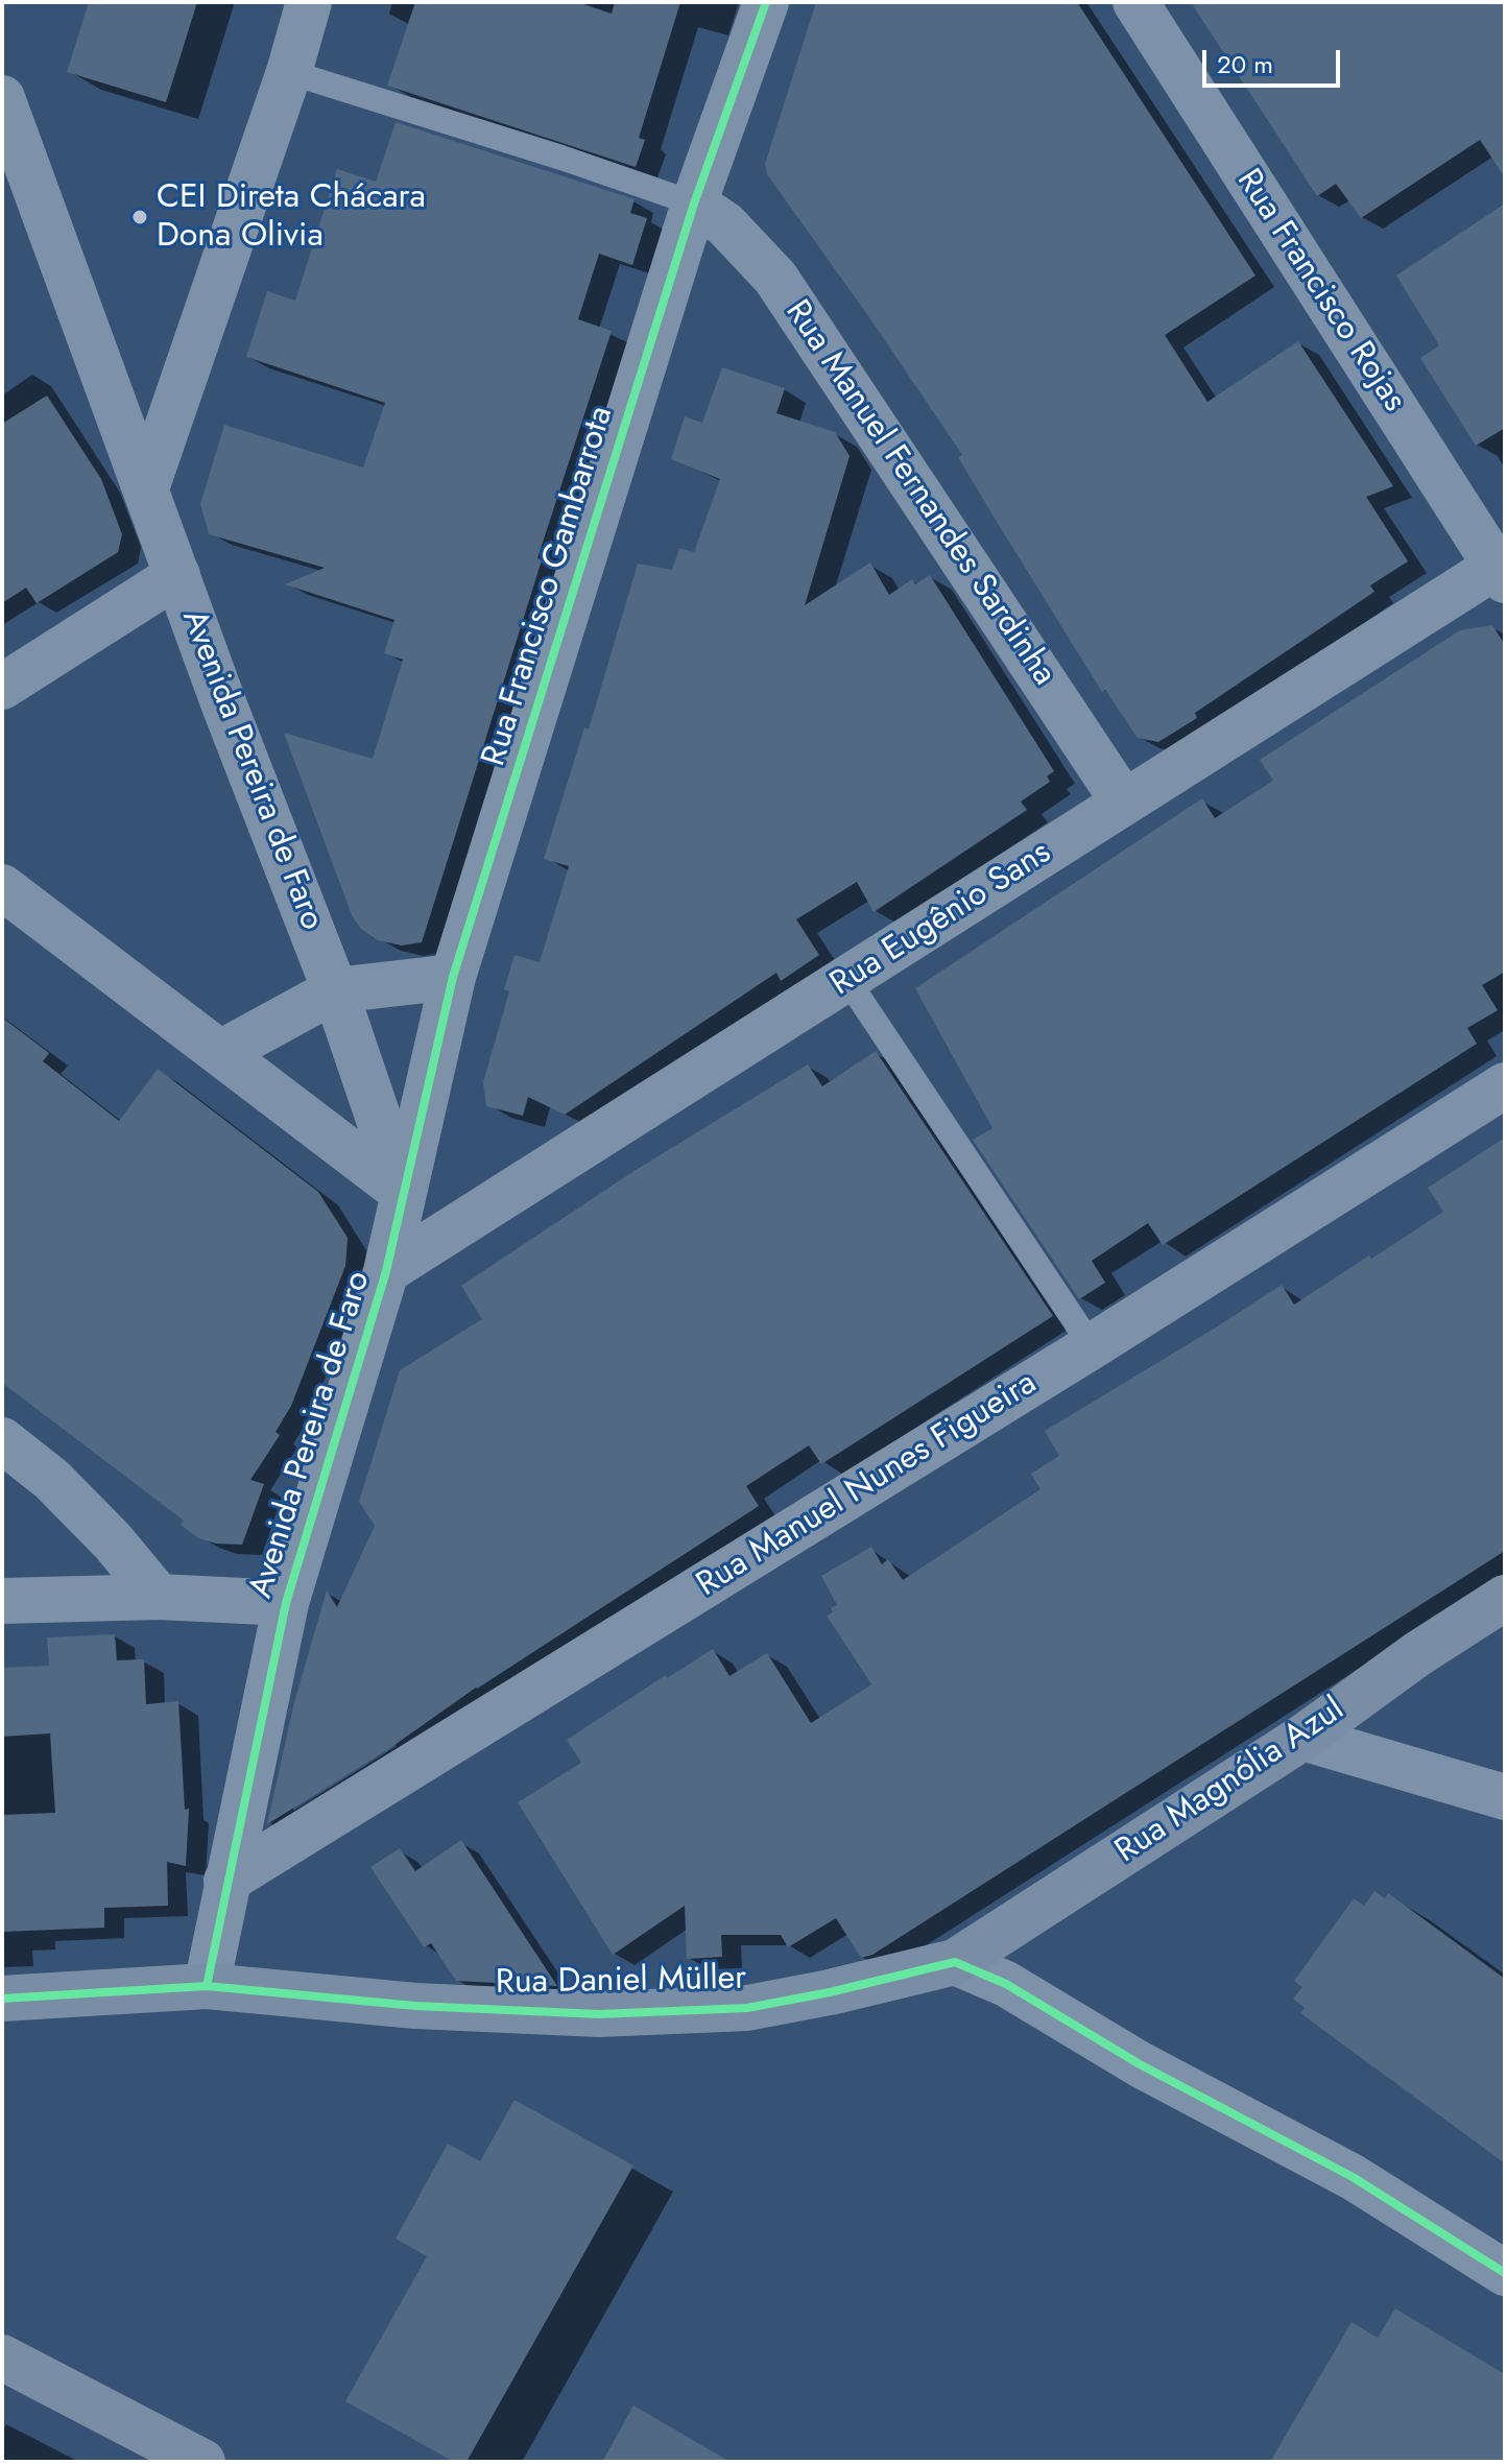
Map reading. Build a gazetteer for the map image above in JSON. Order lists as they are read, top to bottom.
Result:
{
  "streets": {
    "street": [
      "Rua Francisco Rojas",
      "Rua Manuel Fernandes Sardinha",
      "Rua Francisco Gambarrota",
      "Avenida Pereira de Faro",
      "Rua Eugênio Sans",
      "Rua Manuel Nunes Figueira",
      "Rua Magnólia Azul",
      "Rua Daniel Müller"
    ]
  },
  "crossings": [
    ["Rua Francisco Rojas", "Rua Eugênio Sans"],
    ["Rua Manuel Fernandes Sardinha", "Rua Francisco Gambarrota"],
    ["Rua Manuel Fernandes Sardinha", "Rua Eugênio Sans"],
    ["Rua Francisco Gambarrota", "Avenida Pereira de Faro"],
    ["Avenida Pereira de Faro", "Rua Eugênio Sans"],
    ["Avenida Pereira de Faro", "Rua Manuel Nunes Figueira"],
    ["Avenida Pereira de Faro", "Rua Daniel Müller"],
    ["Rua Magnólia Azul", "Rua Daniel Müller"]
  ],
  "places": ["CEI Direta Chácara Dona Olivia"],
  "scale_bar": "20 m"
}
